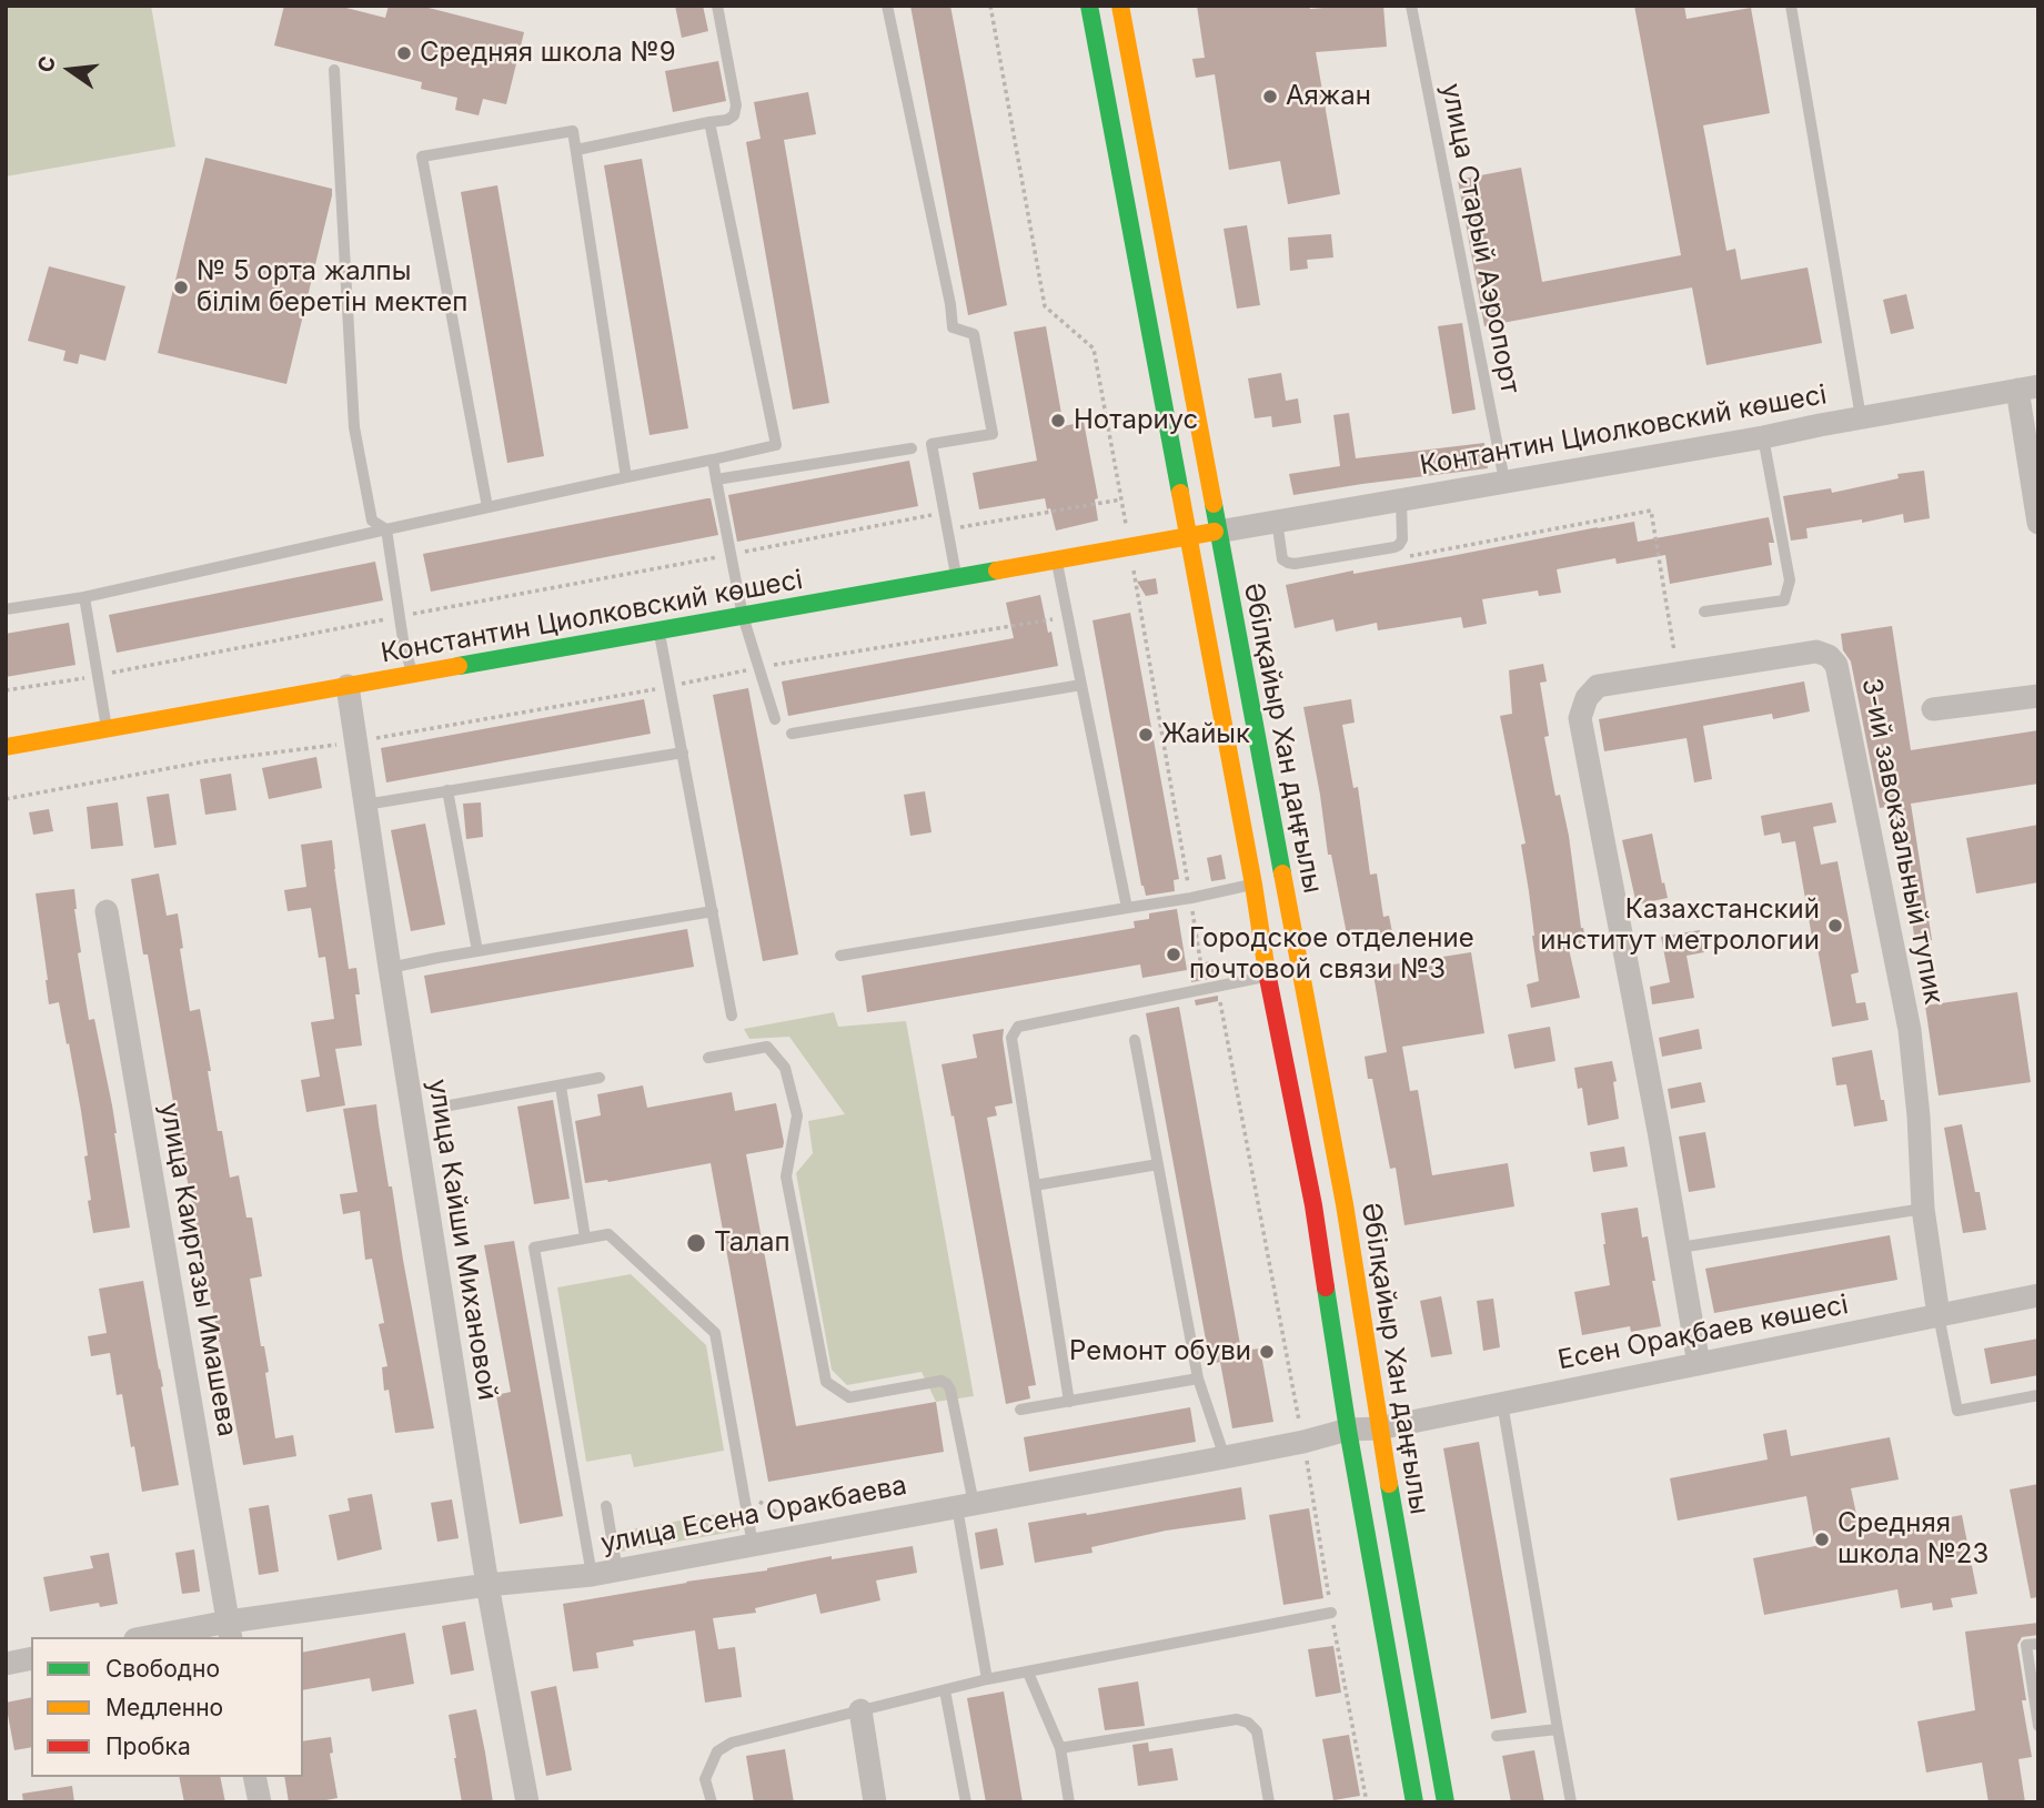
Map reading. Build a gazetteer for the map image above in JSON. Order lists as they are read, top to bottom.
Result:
{
  "streets": {
    "main road": ["Константин Циолковский көшесі", "Әбілқайыр Хан даңғылы"],
    "street": [
      "Контантин Циолковский көшесі",
      "3-ий завокзальный тупик",
      "улица Кайши Михановой",
      "улица Каиргазы Имашева",
      "Есен Орақбаев көшесі",
      "улица Есена Оракбаева"
    ],
    "lane": ["улица Старый Аэропорт"]
  },
  "crossings": [
    ["улица Старый Аэропорт", "Контантин Циолковский көшесі"],
    ["Контантин Циолковский көшесі", "Константин Циолковский көшесі"],
    ["Контантин Циолковский көшесі", "Әбілқайыр Хан даңғылы"],
    ["Константин Циолковский көшесі", "Әбілқайыр Хан даңғылы"],
    ["Константин Циолковский көшесі", "улица Кайши Михановой"],
    ["Әбілқайыр Хан даңғылы", "Есен Орақбаев көшесі"],
    ["Әбілқайыр Хан даңғылы", "улица Есена Оракбаева"],
    ["3-ий завокзальный тупик", "Есен Орақбаев көшесі"],
    ["улица Кайши Михановой", "улица Есена Оракбаева"],
    ["улица Каиргазы Имашева", "улица Есена Оракбаева"],
    ["Есен Орақбаев көшесі", "улица Есена Оракбаева"]
  ],
  "places": [
    "Средняя школа №9",
    "Аяжан",
    "№ 5 орта жалпы білім беретін мектеп",
    "Нотариус",
    "Жайык",
    "Казахстанский институт метрологии",
    "Городское отделение почтовой связи №3",
    "Талап",
    "Ремонт обуви",
    "Средняя школа №23"
  ],
  "legend": ["Свободно", "Медленно", "Пробка"],
  "north": "left"
}
